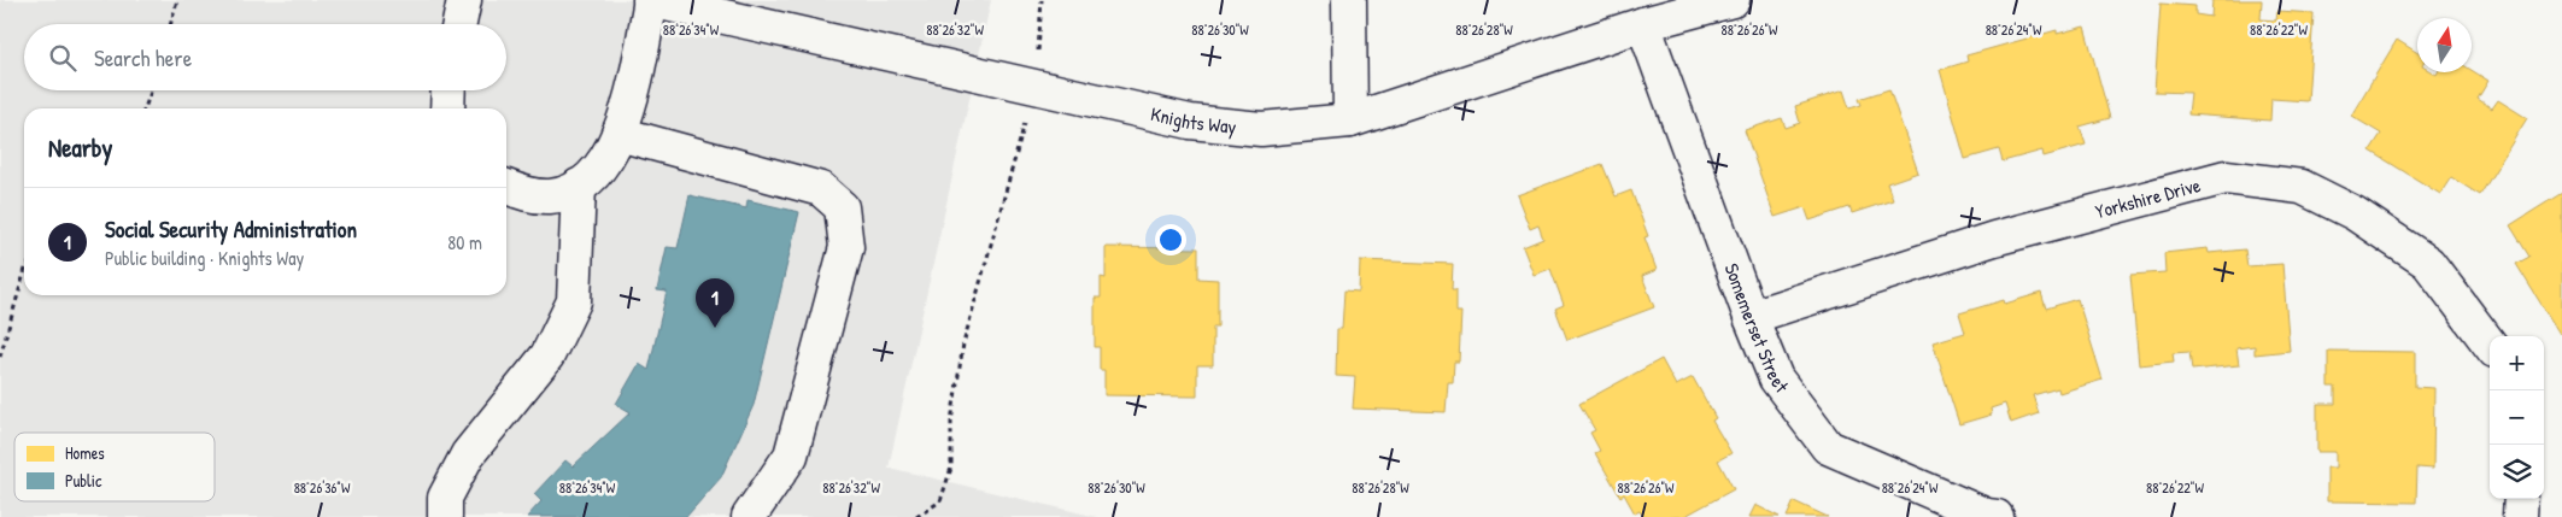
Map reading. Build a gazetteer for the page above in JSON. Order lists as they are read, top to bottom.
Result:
{
  "streets": {
    "street": ["Knights Way", "Yorkshire Drive", "Somemerset Street"]
  },
  "crossings": [
    ["Knights Way", "Somemerset Street"],
    ["Yorkshire Drive", "Somemerset Street"]
  ],
  "legend": ["Homes", "Public"],
  "north": "top",
  "page": {
    "search": "Search here",
    "heading": "Nearby",
    "list": [
      {
        "mark": "1",
        "name": "Social Security Administration",
        "note": "Public building · Knights Way",
        "value": "80 m"
      }
    ],
    "pins": "1",
    "map_buttons": ["+", "−"]
  },
  "coordinates": [
    "88°26'34\"W",
    "88°26'32\"W",
    "88°26'30\"W",
    "88°26'28\"W",
    "88°26'26\"W",
    "88°26'24\"W",
    "88°26'22\"W",
    "88°26'36\"W"
  ]
}
